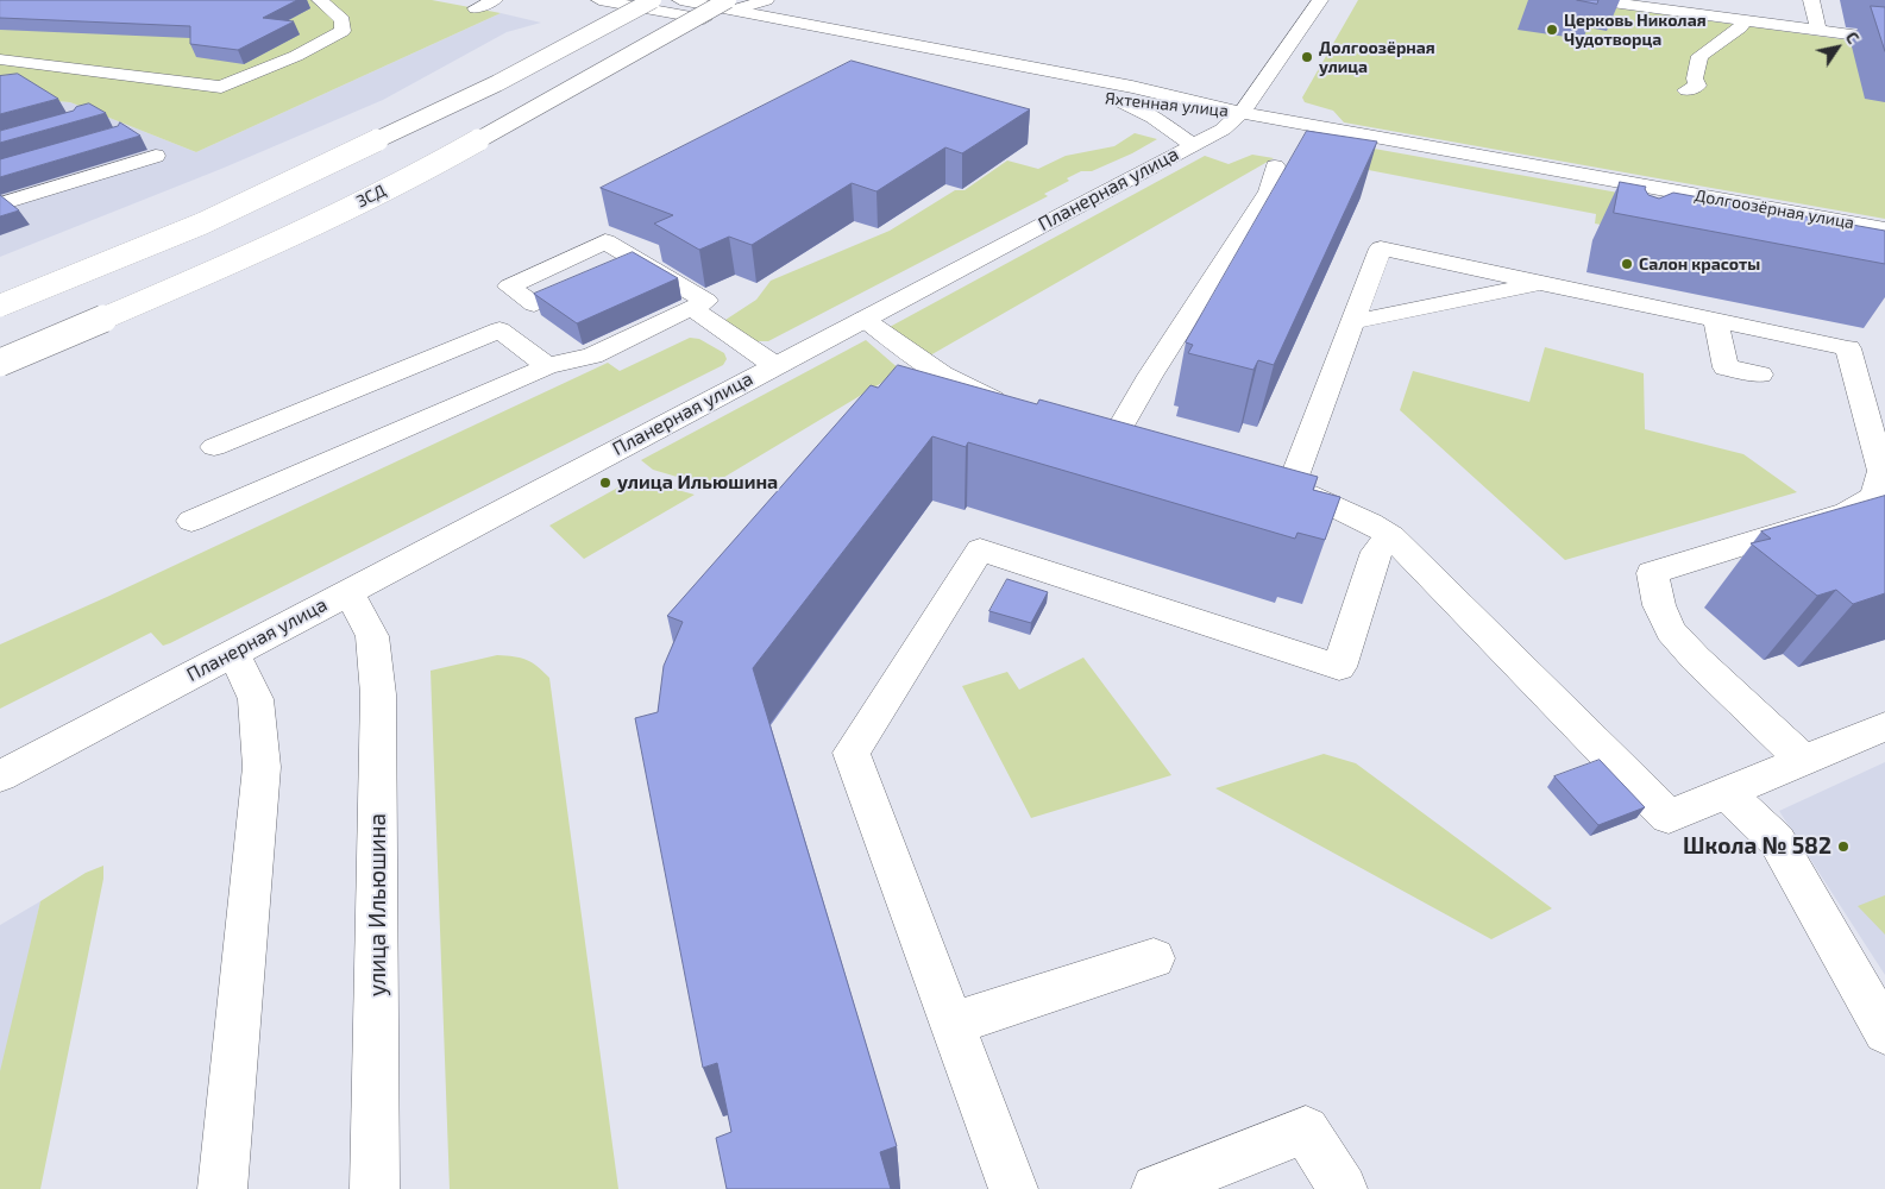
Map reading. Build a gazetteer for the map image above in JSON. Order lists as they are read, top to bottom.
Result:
{
  "streets": {
    "main road": [
      "Яхтенная улица",
      "Планерная улица",
      "ЗСД",
      "Долгоозёрная улица",
      "улица Ильюшина"
    ]
  },
  "crossings": [
    ["Яхтенная улица", "Планерная улица"],
    ["Яхтенная улица", "ЗСД"],
    ["Яхтенная улица", "Долгоозёрная улица"],
    ["Планерная улица", "Долгоозёрная улица"],
    ["Планерная улица", "улица Ильюшина"]
  ],
  "places": [
    "Церковь Николая Чудотворца",
    "Долгоозёрная улица",
    "Салон красоты",
    "улица Ильюшина",
    "Школа № 582"
  ],
  "north": "top right"
}
